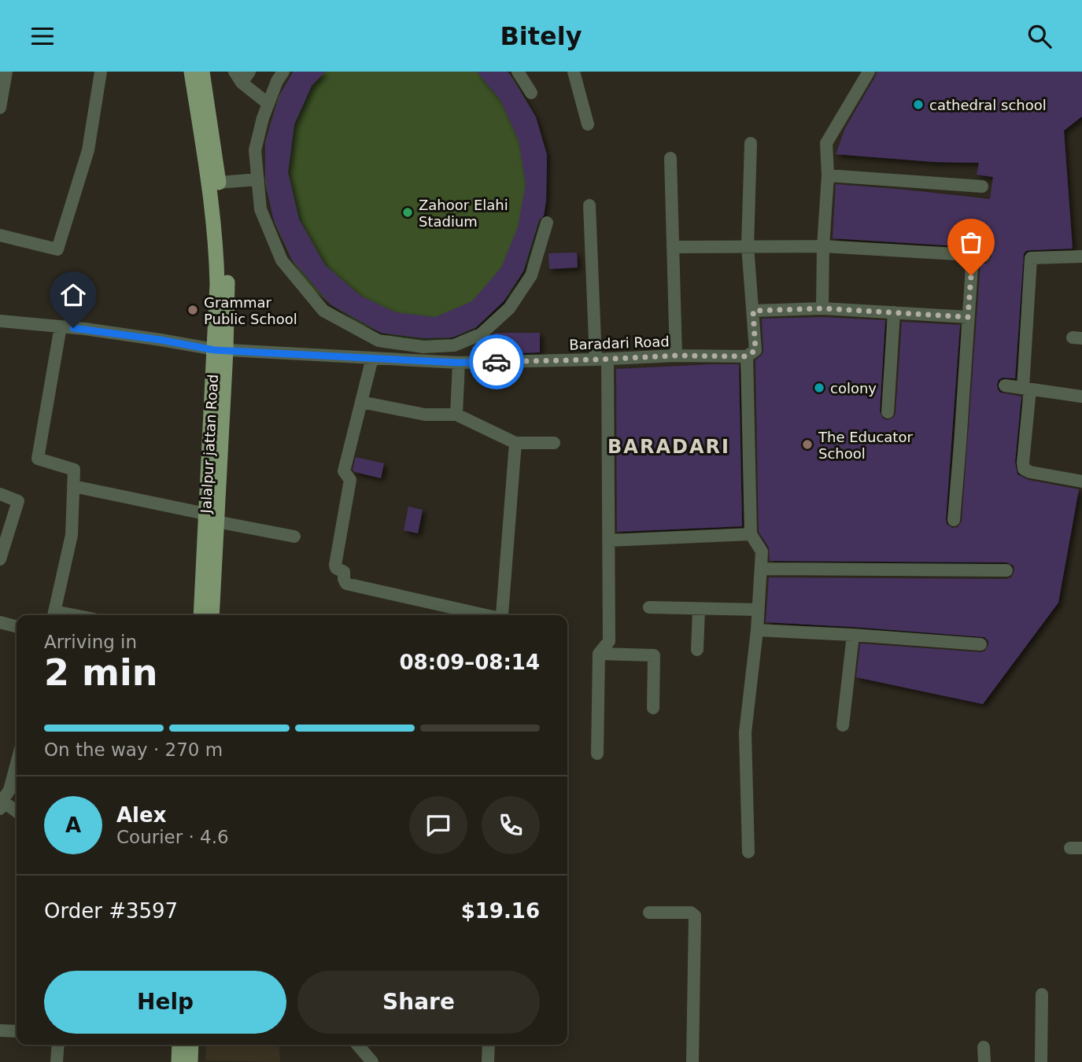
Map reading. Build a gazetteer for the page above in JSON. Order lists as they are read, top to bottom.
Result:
{
  "streets": {
    "main road": ["Jalalpur jattan Road"],
    "street": ["Baradari Road"]
  },
  "crossings": [
    ["Baradari Road", "Jalalpur jattan Road"]
  ],
  "districts": ["BARADARI"],
  "places": [
    "cathedral school",
    "Zahoor Elahi Stadium",
    "Grammar Public School",
    "colony",
    "The Educator School"
  ],
  "page": {
    "header": "Bitely",
    "heading": ["2 min", "Arriving in", "08:09–08:14"],
    "panel": [
      "Alex",
      "Courier · 4.6",
      "Order #3597",
      "$19.16"
    ],
    "bar": "On the way · 270 m",
    "round": "A",
    "buttons": ["Help", "Share"]
  }
}
